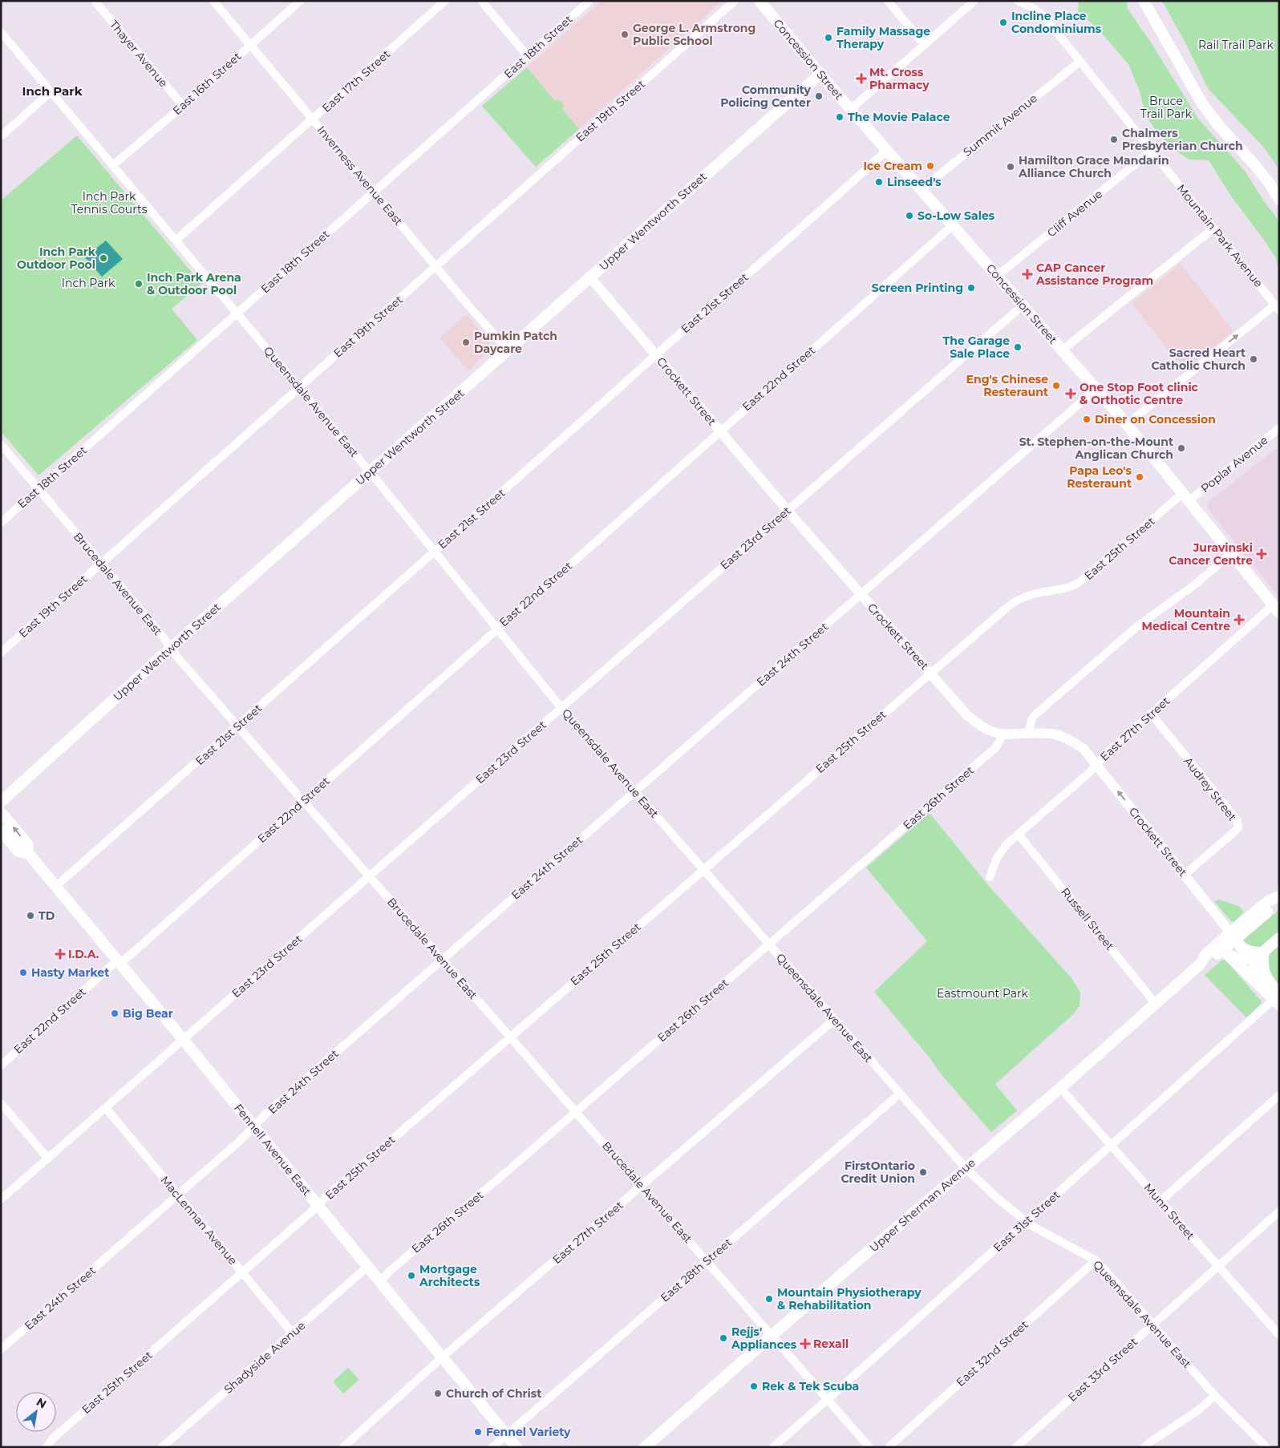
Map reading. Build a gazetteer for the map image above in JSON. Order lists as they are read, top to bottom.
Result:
{
  "streets": {
    "main road": [
      "Concession Street",
      "Upper Wentworth Street",
      "Fennell Avenue East",
      "Upper Sherman Avenue"
    ],
    "street": [
      "East 18th Street",
      "Thayer Avenue",
      "East 17th Street",
      "East 16th Street",
      "East 19th Street",
      "Summit Avenue",
      "Inverness Avenue East",
      "Cliff Avenue",
      "Mountain Park Avenue",
      "East 21st Street",
      "East 22nd Street",
      "Crockett Street",
      "Queensdale Avenue East",
      "Poplar Avenue",
      "East 23rd Street",
      "East 25th Street",
      "Brucedale Avenue East",
      "East 24th Street",
      "East 27th Street",
      "Audrey Street",
      "East 26th Street",
      "Russell Street",
      "Munn Street",
      "MacLennan Avenue",
      "East 31st Street",
      "East 28th Street",
      "East 32nd Street",
      "Shadyside Avenue",
      "East 33rd Street"
    ]
  },
  "crossings": [
    ["East 18th Street", "Inverness Avenue East"],
    ["East 18th Street", "Queensdale Avenue East"],
    ["East 18th Street", "Brucedale Avenue East"],
    ["Thayer Avenue", "East 16th Street"],
    ["Concession Street", "Summit Avenue"],
    ["Concession Street", "Cliff Avenue"],
    ["Concession Street", "Upper Wentworth Street"],
    ["Concession Street", "East 21st Street"],
    ["Concession Street", "East 22nd Street"],
    ["Concession Street", "Poplar Avenue"],
    ["Concession Street", "East 23rd Street"],
    ["Concession Street", "East 25th Street"],
    ["Concession Street", "East 24th Street"],
    ["Concession Street", "East 27th Street"],
    ["East 17th Street", "Inverness Avenue East"],
    ["East 17th Street", "Queensdale Avenue East"],
    ["East 16th Street", "Inverness Avenue East"],
    ["East 16th Street", "Queensdale Avenue East"],
    ["East 19th Street", "Inverness Avenue East"],
    ["East 19th Street", "Queensdale Avenue East"],
    ["East 19th Street", "Brucedale Avenue East"],
    ["Summit Avenue", "Mountain Park Avenue"],
    ["Inverness Avenue East", "Upper Wentworth Street"],
    ["Cliff Avenue", "Mountain Park Avenue"],
    ["Upper Wentworth Street", "Crockett Street"],
    ["Upper Wentworth Street", "Queensdale Avenue East"],
    ["Upper Wentworth Street", "Brucedale Avenue East"],
    ["East 21st Street", "Crockett Street"],
    ["East 21st Street", "Queensdale Avenue East"],
    ["East 21st Street", "Brucedale Avenue East"],
    ["East 21st Street", "Fennell Avenue East"],
    ["East 22nd Street", "Crockett Street"],
    ["East 22nd Street", "Queensdale Avenue East"],
    ["East 22nd Street", "Brucedale Avenue East"],
    ["East 22nd Street", "Fennell Avenue East"],
    ["Crockett Street", "East 23rd Street"],
    ["Crockett Street", "East 25th Street"],
    ["Crockett Street", "East 24th Street"],
    ["Crockett Street", "East 27th Street"],
    ["Crockett Street", "Audrey Street"],
    ["Crockett Street", "East 26th Street"],
    ["Crockett Street", "Upper Sherman Avenue"],
    ["Queensdale Avenue East", "East 23rd Street"],
    ["Queensdale Avenue East", "East 25th Street"],
    ["Queensdale Avenue East", "East 24th Street"],
    ["Queensdale Avenue East", "East 27th Street"],
    ["Queensdale Avenue East", "East 26th Street"],
    ["Queensdale Avenue East", "Upper Sherman Avenue"],
    ["Queensdale Avenue East", "East 31st Street"],
    ["Queensdale Avenue East", "East 28th Street"],
    ["Queensdale Avenue East", "East 32nd Street"],
    ["Queensdale Avenue East", "East 33rd Street"],
    ["Poplar Avenue", "East 25th Street"],
    ["East 23rd Street", "Brucedale Avenue East"],
    ["East 23rd Street", "Fennell Avenue East"],
    ["East 23rd Street", "MacLennan Avenue"],
    ["East 25th Street", "Brucedale Avenue East"],
    ["East 25th Street", "Fennell Avenue East"],
    ["East 25th Street", "MacLennan Avenue"],
    ["Brucedale Avenue East", "East 24th Street"],
    ["Brucedale Avenue East", "East 27th Street"],
    ["Brucedale Avenue East", "East 26th Street"],
    ["Brucedale Avenue East", "Upper Sherman Avenue"],
    ["Brucedale Avenue East", "East 31st Street"],
    ["Brucedale Avenue East", "East 28th Street"],
    ["East 24th Street", "Fennell Avenue East"],
    ["East 24th Street", "MacLennan Avenue"],
    ["East 27th Street", "Audrey Street"],
    ["East 27th Street", "Russell Street"],
    ["East 27th Street", "Fennell Avenue East"],
    ["East 26th Street", "Fennell Avenue East"],
    ["Russell Street", "Upper Sherman Avenue"],
    ["Fennell Avenue East", "East 28th Street"],
    ["Fennell Avenue East", "Shadyside Avenue"],
    ["Upper Sherman Avenue", "Munn Street"],
    ["Munn Street", "East 31st Street"],
    ["Munn Street", "East 33rd Street"],
    ["MacLennan Avenue", "Shadyside Avenue"]
  ],
  "districts": ["Inch Park"],
  "parks": [
    "Rail Trail Park",
    "Bruce Trail Park",
    "Inch Park Tennis Courts",
    "Inch Park",
    "Eastmount Park"
  ],
  "places": {
    "other": [
      "Incline Place Condominiums",
      "George L. Armstrong Public School",
      "Family Massage Therapy",
      "Community Policing Center",
      "The Movie Palace",
      "Chalmers Presbyterian Church",
      "Ice Cream",
      "Hamilton Grace Mandarin Alliance Church",
      "Linseed's",
      "So-Low Sales",
      "Inch Park Outdoor Pool",
      "Inch Park Arena & Outdoor Pool",
      "Screen Printing",
      "Pumkin Patch Daycare",
      "The Garage Sale Place",
      "Sacred Heart Catholic Church",
      "Eng's Chinese Resteraunt",
      "Diner on Concession",
      "St. Stephen-on-the-Mount Anglican Church",
      "Papa Leo's Resteraunt",
      "TD",
      "Hasty Market",
      "Big Bear",
      "FirstOntario Credit Union",
      "Mortgage Architects",
      "Mountain Physiotherapy & Rehabilitation",
      "Rejjs' Appliances",
      "Rek & Tek Scuba",
      "Church of Christ",
      "Fennel Variety"
    ],
    "health": [
      "Mt. Cross Pharmacy",
      "CAP Cancer Assistance Program",
      "One Stop Foot clinic & Orthotic Centre",
      "Juravinski Cancer Centre",
      "Mountain Medical Centre",
      "I.D.A.",
      "Rexall"
    ]
  },
  "north": "top right"
}
